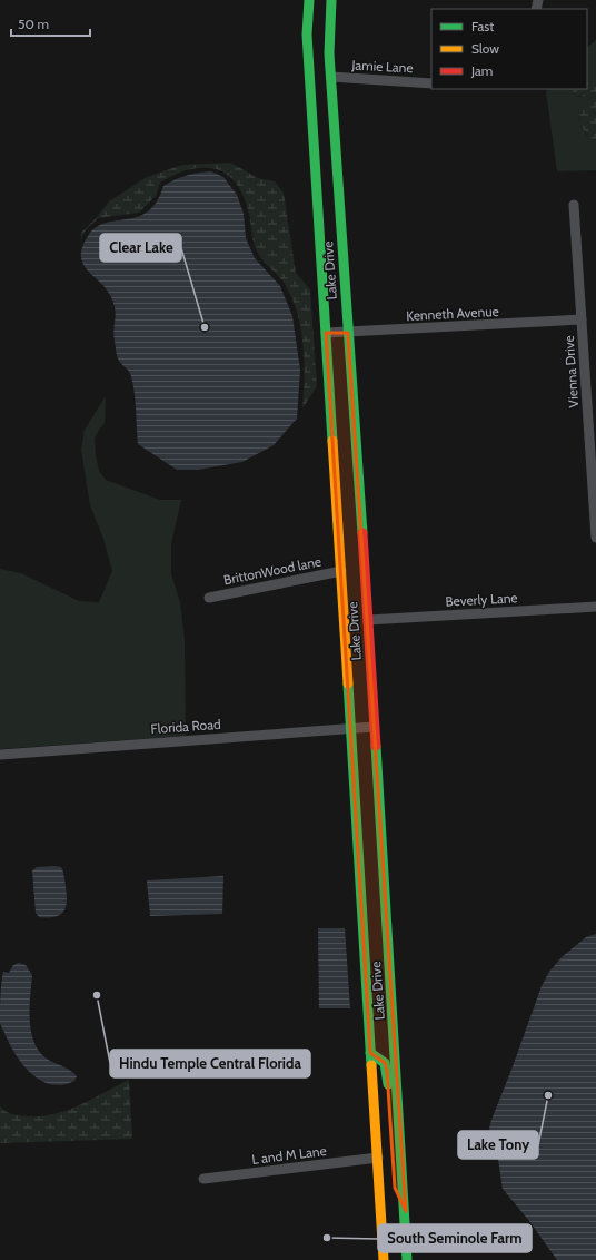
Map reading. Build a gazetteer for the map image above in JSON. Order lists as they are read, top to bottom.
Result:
{
  "streets": {
    "main road": ["Lake Drive"],
    "street": [
      "Jamie Lane",
      "Kenneth Avenue",
      "Vienna Drive",
      "BrittonWood lane",
      "Beverly Lane",
      "Florida Road",
      "L and M Lane"
    ]
  },
  "crossings": [
    ["Jamie Lane", "Lake Drive"],
    ["Lake Drive", "Kenneth Avenue"],
    ["Lake Drive", "BrittonWood lane"],
    ["Lake Drive", "Beverly Lane"],
    ["Lake Drive", "Florida Road"],
    ["Lake Drive", "L and M Lane"],
    ["Kenneth Avenue", "Vienna Drive"]
  ],
  "places": [
    "Clear Lake",
    "Hindu Temple Central Florida",
    "Lake Tony",
    "South Seminole Farm"
  ],
  "legend": ["Fast", "Slow", "Jam"],
  "scale_bar": "50 m"
}
